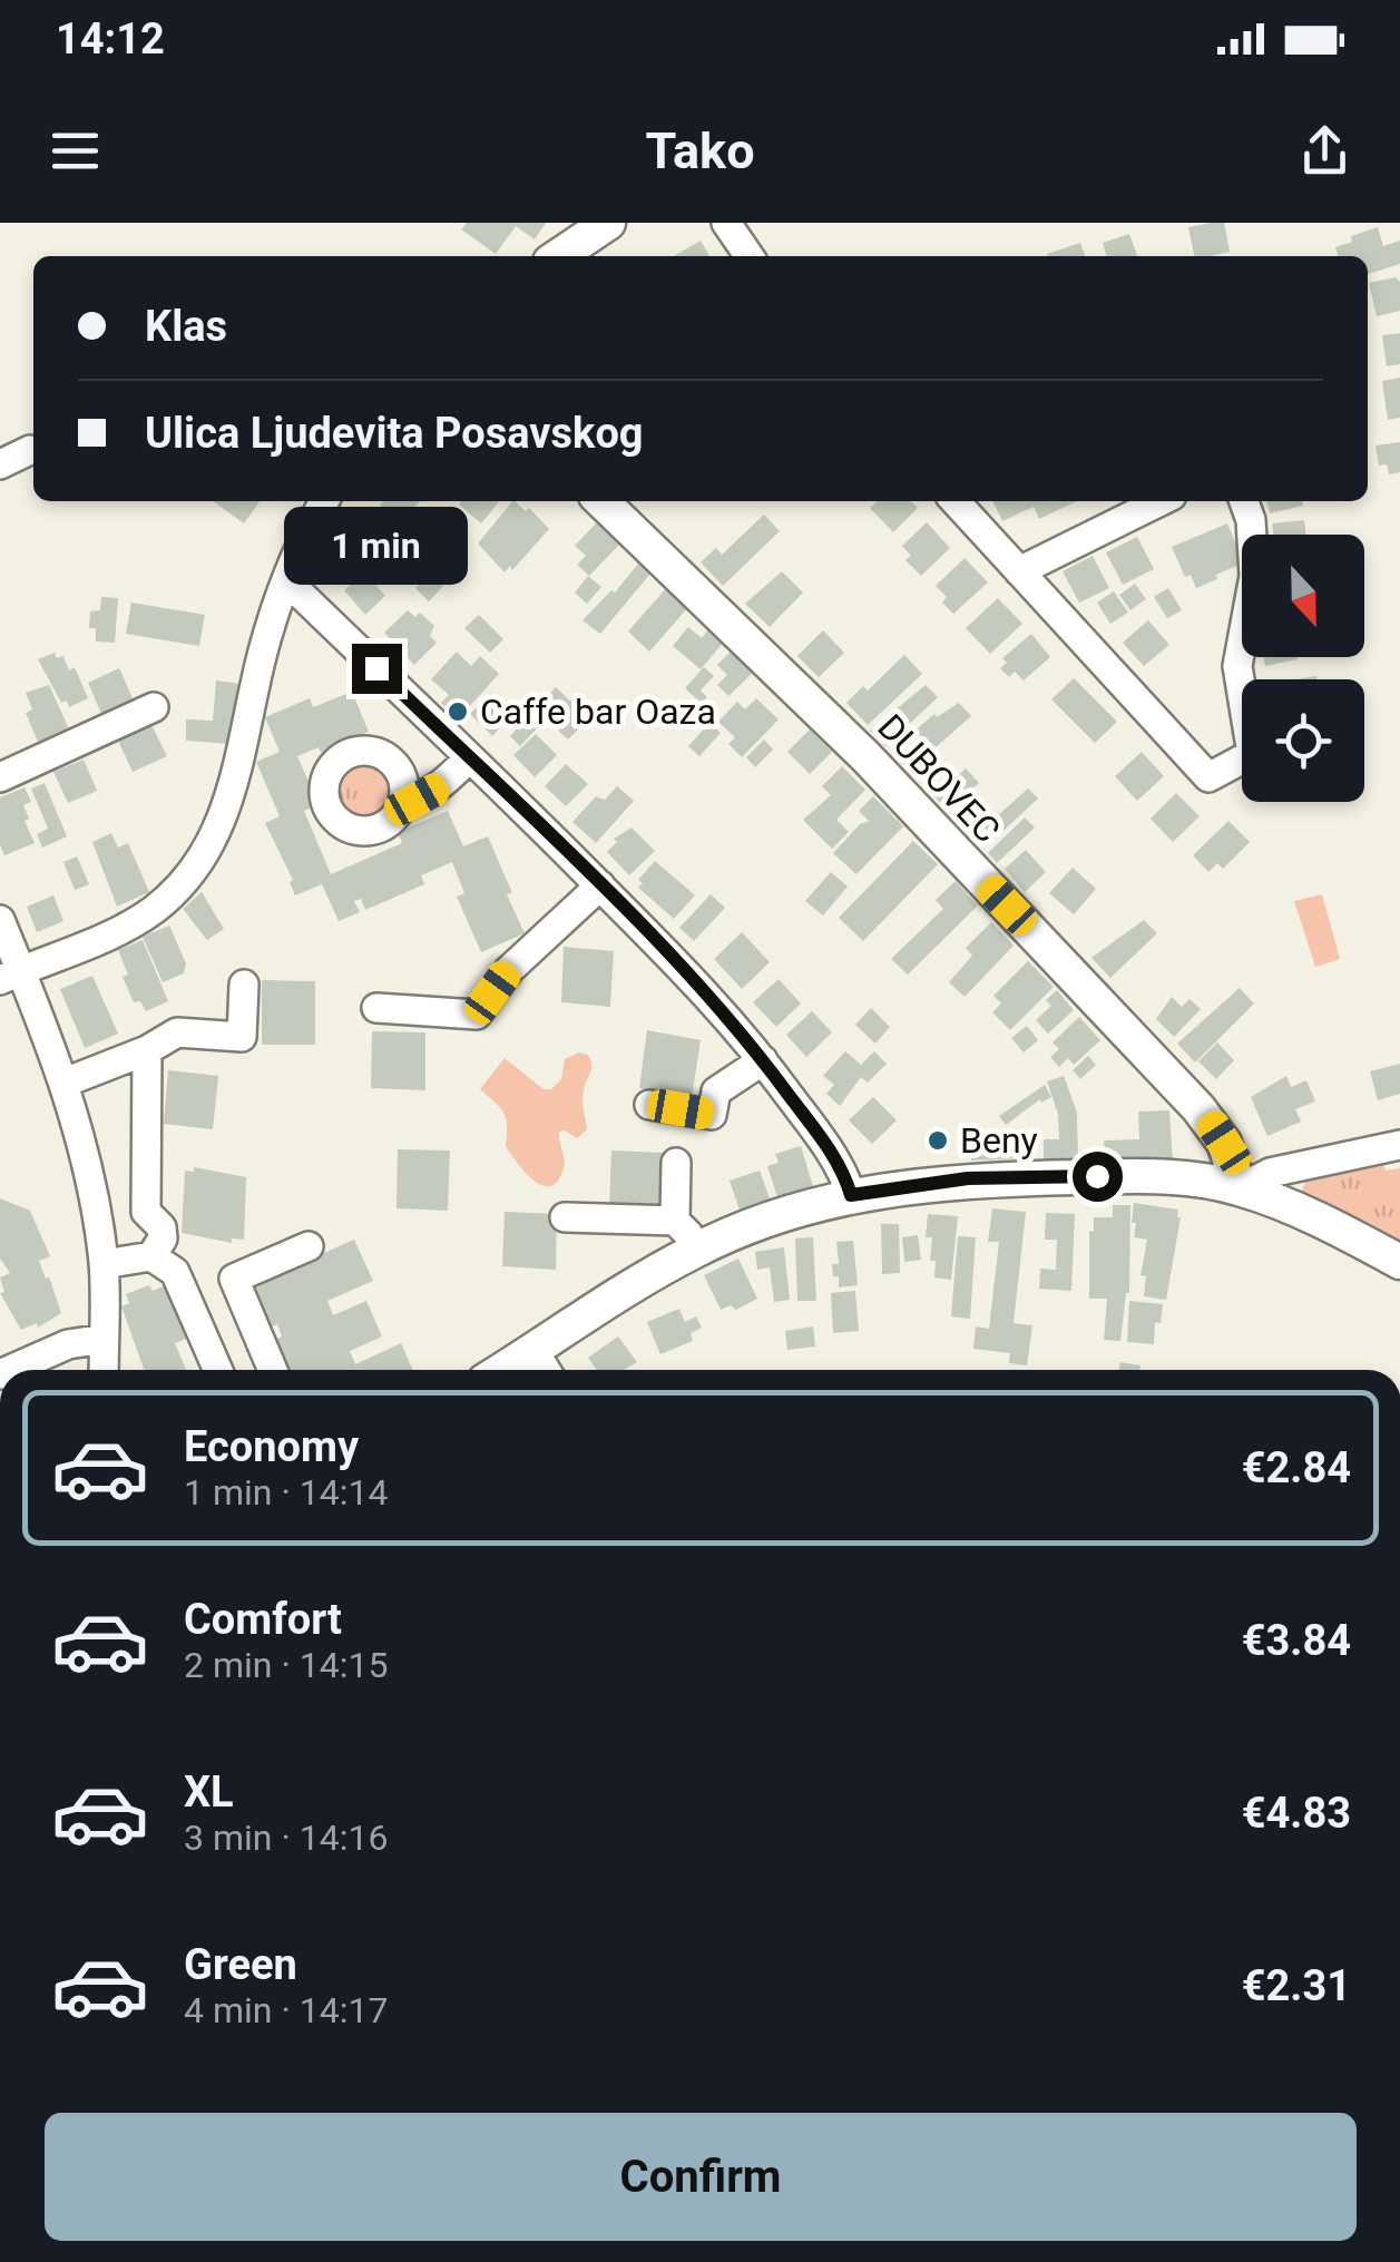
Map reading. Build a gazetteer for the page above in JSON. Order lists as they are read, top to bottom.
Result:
{
  "streets": {
    "main road": ["DUBOVEC"]
  },
  "places": ["Caffe bar Oaza", "Beny"],
  "north": "bottom",
  "page": {
    "status": "14:12",
    "header": "Tako",
    "banner": ["Klas", "Ulica Ljudevita Posavskog"],
    "bubble": "1 min",
    "list": [
      {
        "name": "Economy",
        "note": "1 min · 14:14",
        "value": "€2.84"
      },
      {
        "name": "Comfort",
        "note": "2 min · 14:15",
        "value": "€3.84"
      },
      {
        "name": "XL",
        "note": "3 min · 14:16",
        "value": "€4.83"
      },
      {
        "name": "Green",
        "note": "4 min · 14:17",
        "value": "€2.31"
      }
    ],
    "buttons": "Confirm"
  }
}
